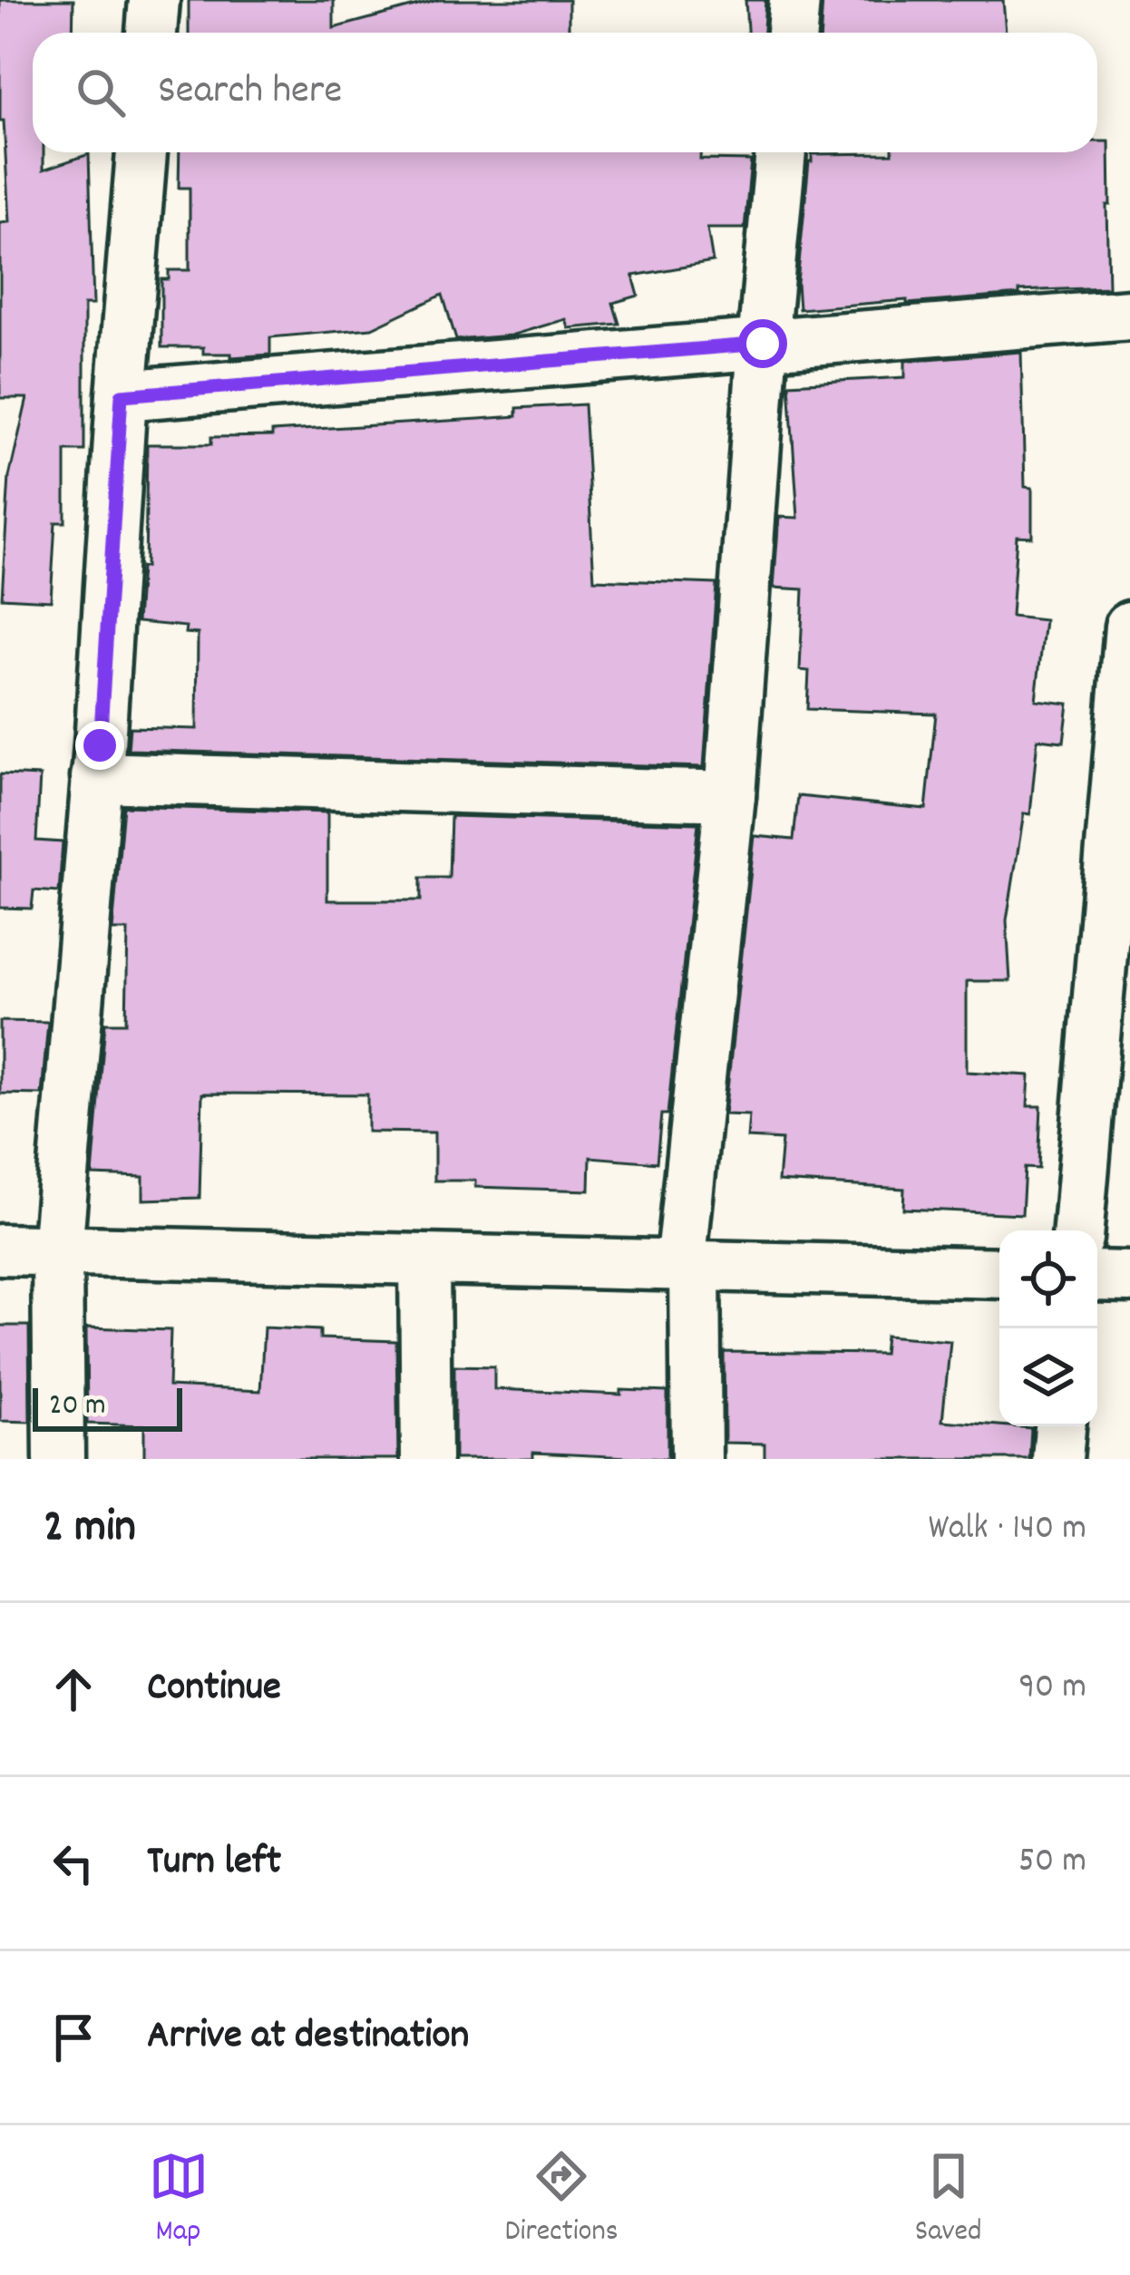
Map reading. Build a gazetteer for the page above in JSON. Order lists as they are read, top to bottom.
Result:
{
  "scale_bar": "20 m",
  "page": {
    "search": "Search here",
    "scale": "20 m",
    "heading": ["2 min", "Walk · 140 m"],
    "list": [
      ["Continue", "90 m"],
      ["Turn left", "50 m"],
      "Arrive at destination"
    ],
    "nav": ["Map", "Directions", "Saved"]
  }
}
